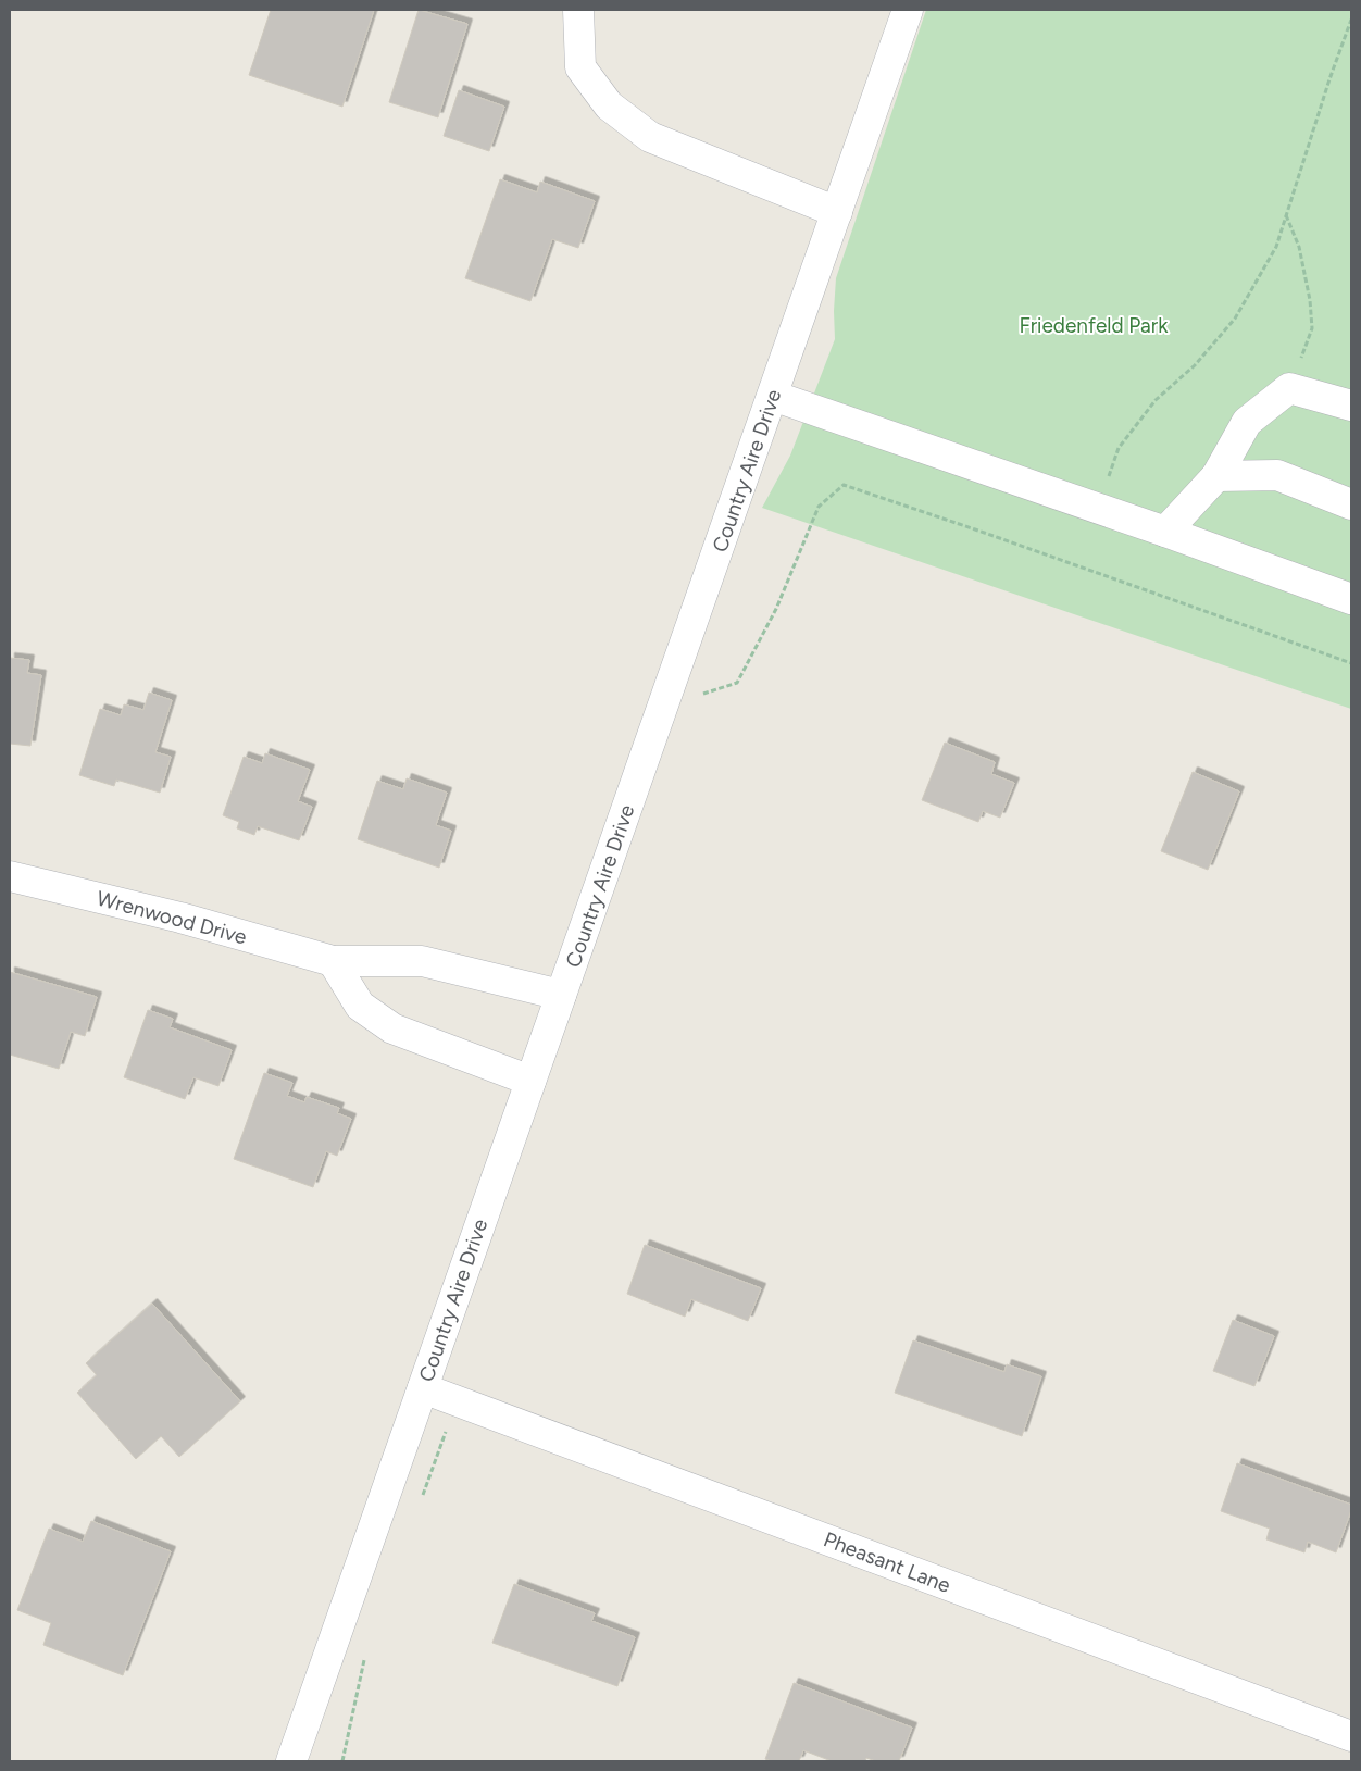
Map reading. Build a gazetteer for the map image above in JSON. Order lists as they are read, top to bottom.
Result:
{
  "streets": {
    "street": ["Country Aire Drive", "Wrenwood Drive", "Pheasant Lane"]
  },
  "crossings": [
    ["Country Aire Drive", "Wrenwood Drive"],
    ["Country Aire Drive", "Pheasant Lane"]
  ],
  "parks": ["Friedenfeld Park"]
}
